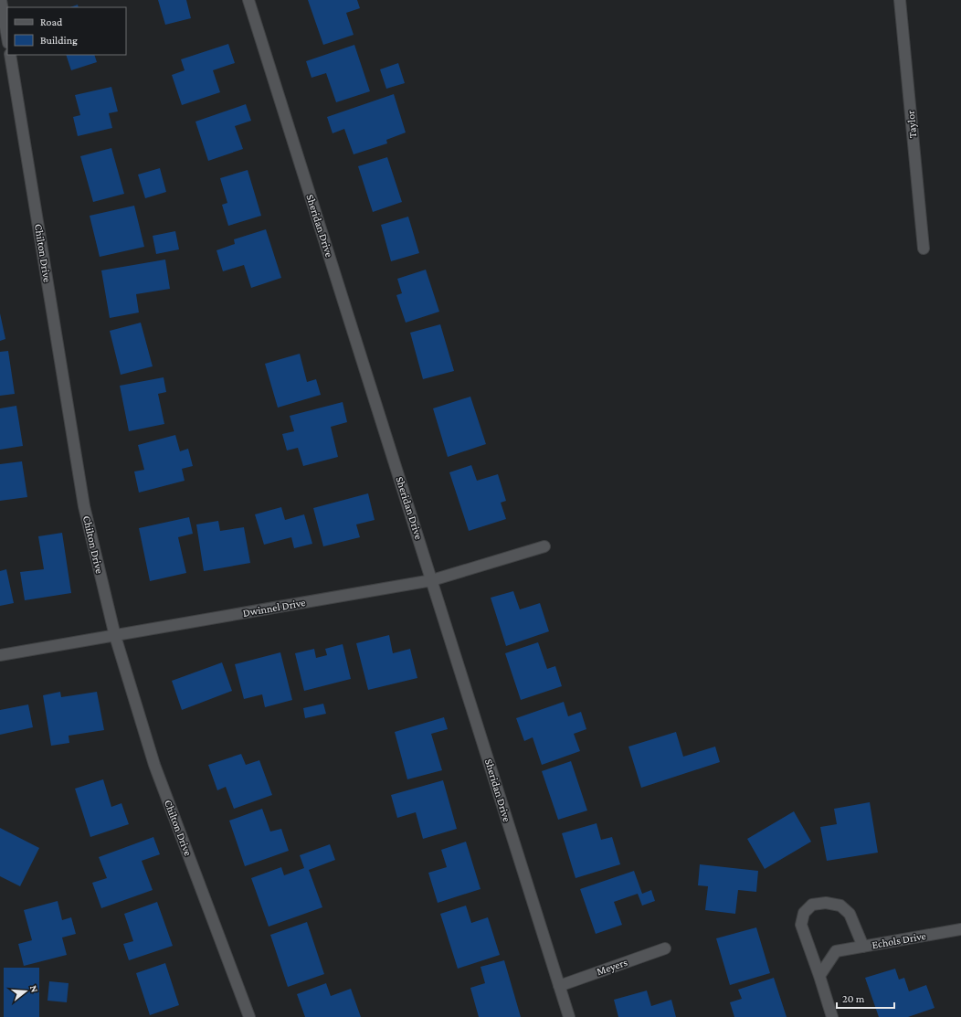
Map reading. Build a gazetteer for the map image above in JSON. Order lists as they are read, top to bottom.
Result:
{
  "streets": {
    "street": [
      "Taylor",
      "Sheridan Drive",
      "Chilton Drive",
      "Dwinnel Drive",
      "Echols Drive",
      "Meyers"
    ]
  },
  "crossings": [
    ["Sheridan Drive", "Dwinnel Drive"],
    ["Sheridan Drive", "Meyers"],
    ["Chilton Drive", "Dwinnel Drive"]
  ],
  "legend": ["Road", "Building"],
  "scale_bar": "20 m",
  "north": "right"
}
